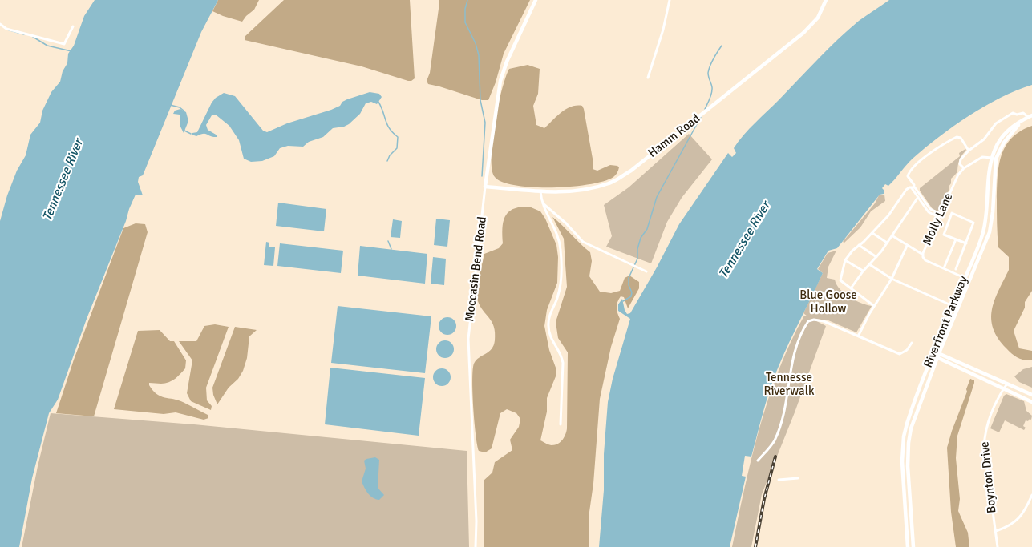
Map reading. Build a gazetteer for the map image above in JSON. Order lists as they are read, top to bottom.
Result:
{
  "streets": {
    "main road": ["Hamm Road", "Moccasin Bend Road", "Riverfront Parkway"],
    "street": ["Molly Lane", "Boynton Drive"]
  },
  "crossings": [
    ["Hamm Road", "Moccasin Bend Road"],
    ["Molly Lane", "Riverfront Parkway"]
  ],
  "water": ["Tennessee River"],
  "parks": ["Blue Goose Hollow", "Tennesse Riverwalk"]
}
